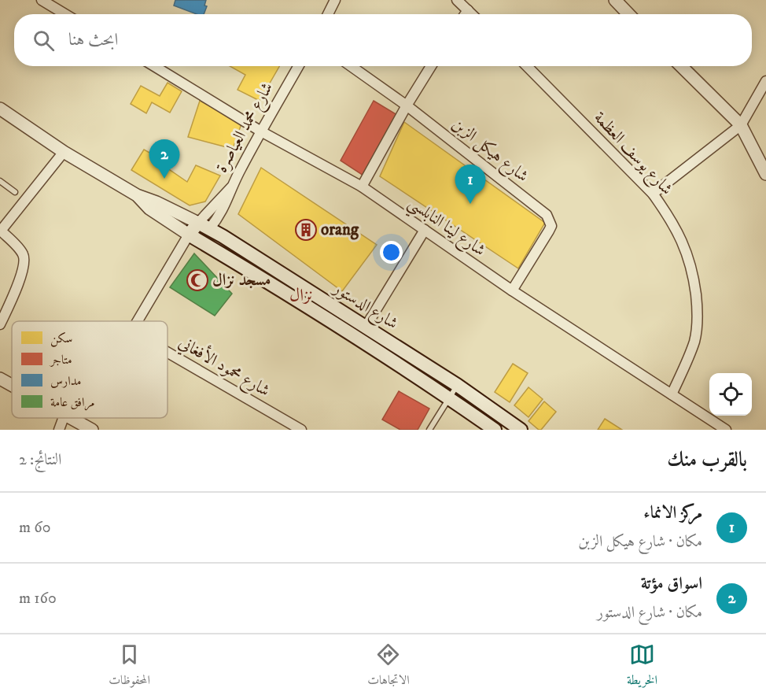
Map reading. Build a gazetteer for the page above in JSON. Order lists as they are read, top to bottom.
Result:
{
  "streets": {
    "main road": ["شارع محمد العياصرة", "شارع الدستور"],
    "street": [
      "شارع هيكل الزبن",
      "شارع يوسف العظمة",
      "شارع لينا النابلسي",
      "شارع محمود الأفغاني"
    ]
  },
  "crossings": [
    ["شارع محمد العياصرة", "شارع لينا النابلسي"],
    ["شارع محمد العياصرة", "شارع الدستور"],
    ["شارع هيكل الزبن", "شارع لينا النابلسي"],
    ["شارع يوسف العظمة", "شارع لينا النابلسي"]
  ],
  "districts": ["نزال"],
  "places": {
    "building": ["orang"],
    "mosque": ["مسجد نزال"]
  },
  "legend": [
    "سكن",
    "متاجر",
    "مدارس",
    "مرافق عامة"
  ],
  "page": {
    "search": "ابحث هنا",
    "pins": ["2", "1"],
    "heading": ["بالقرب منك", "النتائج: 2"],
    "list": [
      {
        "mark": "1",
        "name": "مركز الانماء",
        "note": "مكان · شارع هيكل الزبن",
        "value": "60 m"
      },
      {
        "mark": "2",
        "name": "اسواق مؤتة",
        "note": "مكان · شارع الدستور",
        "value": "160 m"
      }
    ],
    "nav": ["الخريطة", "الاتجاهات", "المحفوظات"]
  }
}
